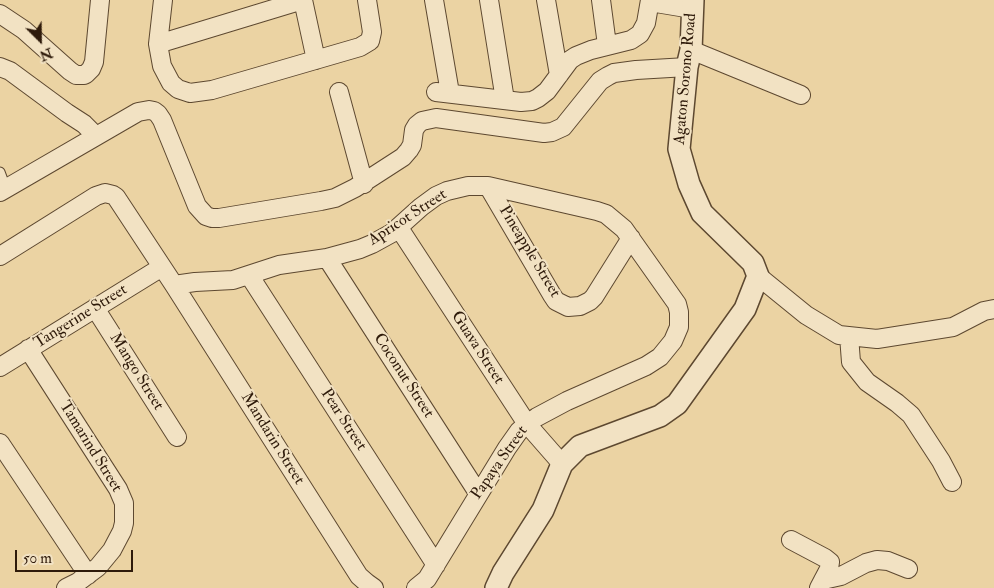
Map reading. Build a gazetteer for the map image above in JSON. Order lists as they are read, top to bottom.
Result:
{
  "streets": {
    "street": [
      "Agaton Sorono Road",
      "Apricot Street",
      "Pineapple Street",
      "Tangerine Street",
      "Guava Street",
      "Mango Street",
      "Coconut Street",
      "Pear Street",
      "Mandarin Street",
      "Tamarind Street",
      "Papaya Street"
    ]
  },
  "crossings": [
    ["Apricot Street", "Pineapple Street"],
    ["Apricot Street", "Guava Street"],
    ["Apricot Street", "Coconut Street"],
    ["Apricot Street", "Pear Street"],
    ["Apricot Street", "Mandarin Street"],
    ["Apricot Street", "Papaya Street"],
    ["Tangerine Street", "Mango Street"],
    ["Tangerine Street", "Tamarind Street"],
    ["Guava Street", "Papaya Street"],
    ["Coconut Street", "Papaya Street"],
    ["Pear Street", "Papaya Street"]
  ],
  "scale_bar": "50 m",
  "north": "bottom right"
}
